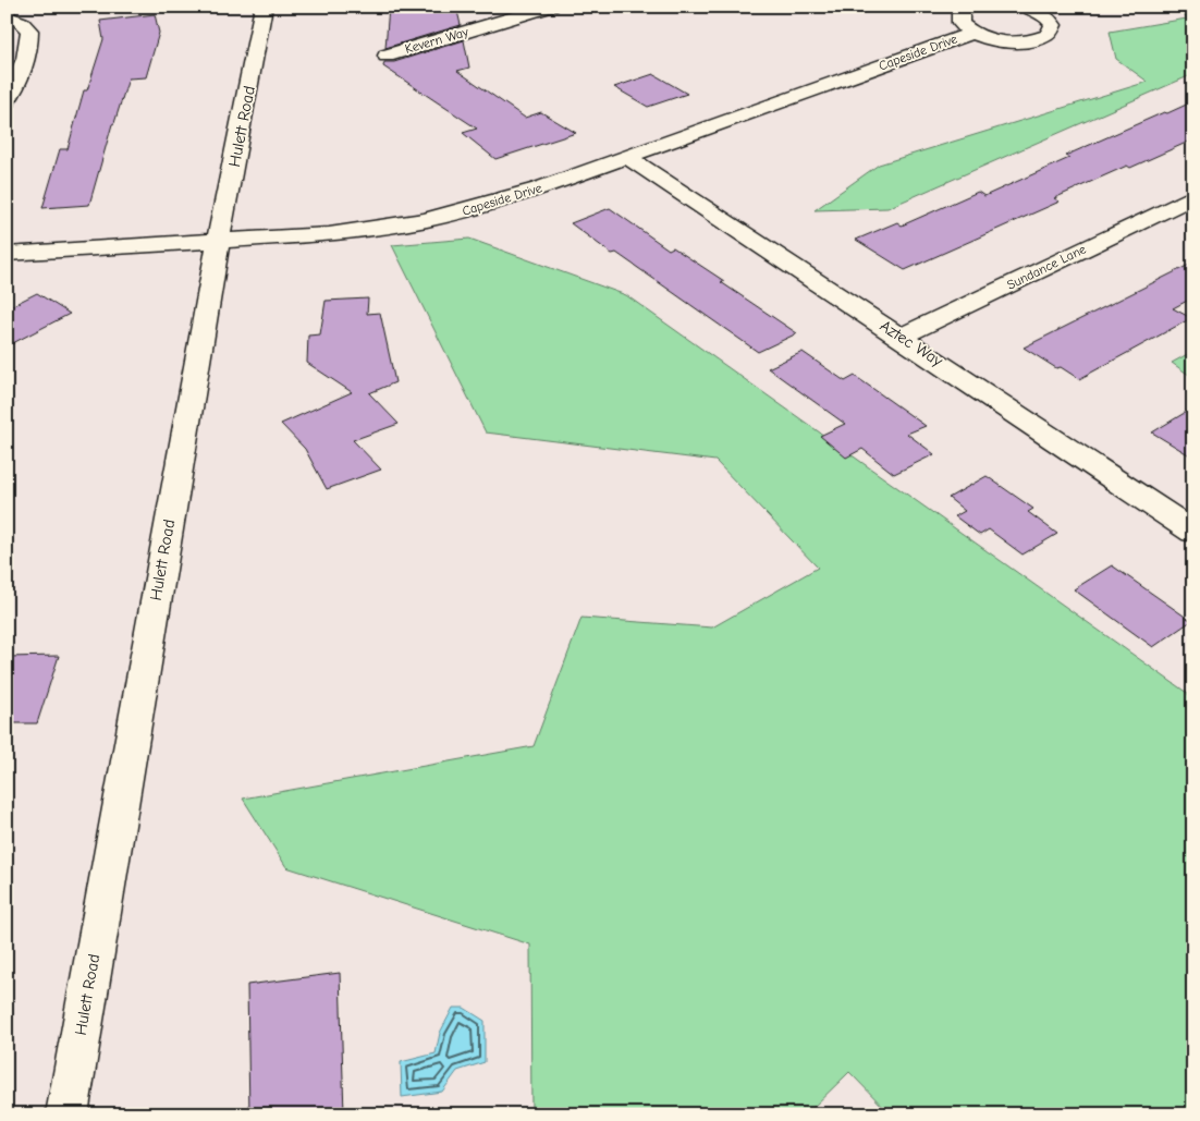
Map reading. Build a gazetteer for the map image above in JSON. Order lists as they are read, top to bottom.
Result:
{
  "streets": {
    "street": [
      "Kevern Way",
      "Capeside Drive",
      "Hulett Road",
      "Sundance Lane",
      "Aztec Way"
    ]
  },
  "crossings": [
    ["Capeside Drive", "Hulett Road"],
    ["Capeside Drive", "Aztec Way"],
    ["Sundance Lane", "Aztec Way"]
  ]
}
